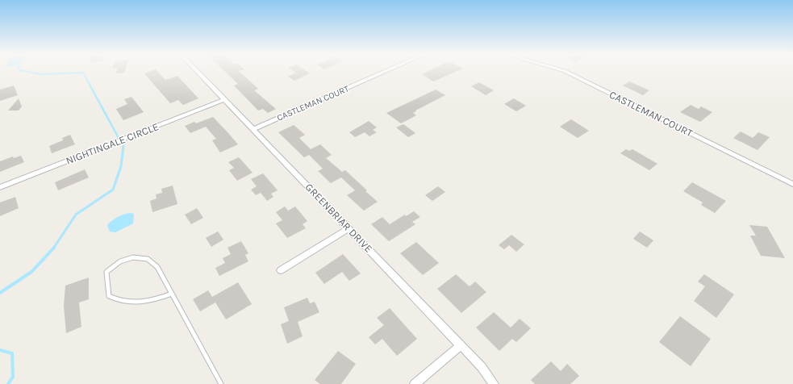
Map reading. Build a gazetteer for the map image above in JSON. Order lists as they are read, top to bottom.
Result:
{
  "streets": {
    "street": ["CASTLEMAN COURT", "NIGHTINGALE CIRCLE", "GREENBRIAR DRIVE"]
  },
  "crossings": [
    ["CASTLEMAN COURT", "GREENBRIAR DRIVE"],
    ["NIGHTINGALE CIRCLE", "GREENBRIAR DRIVE"]
  ]
}
